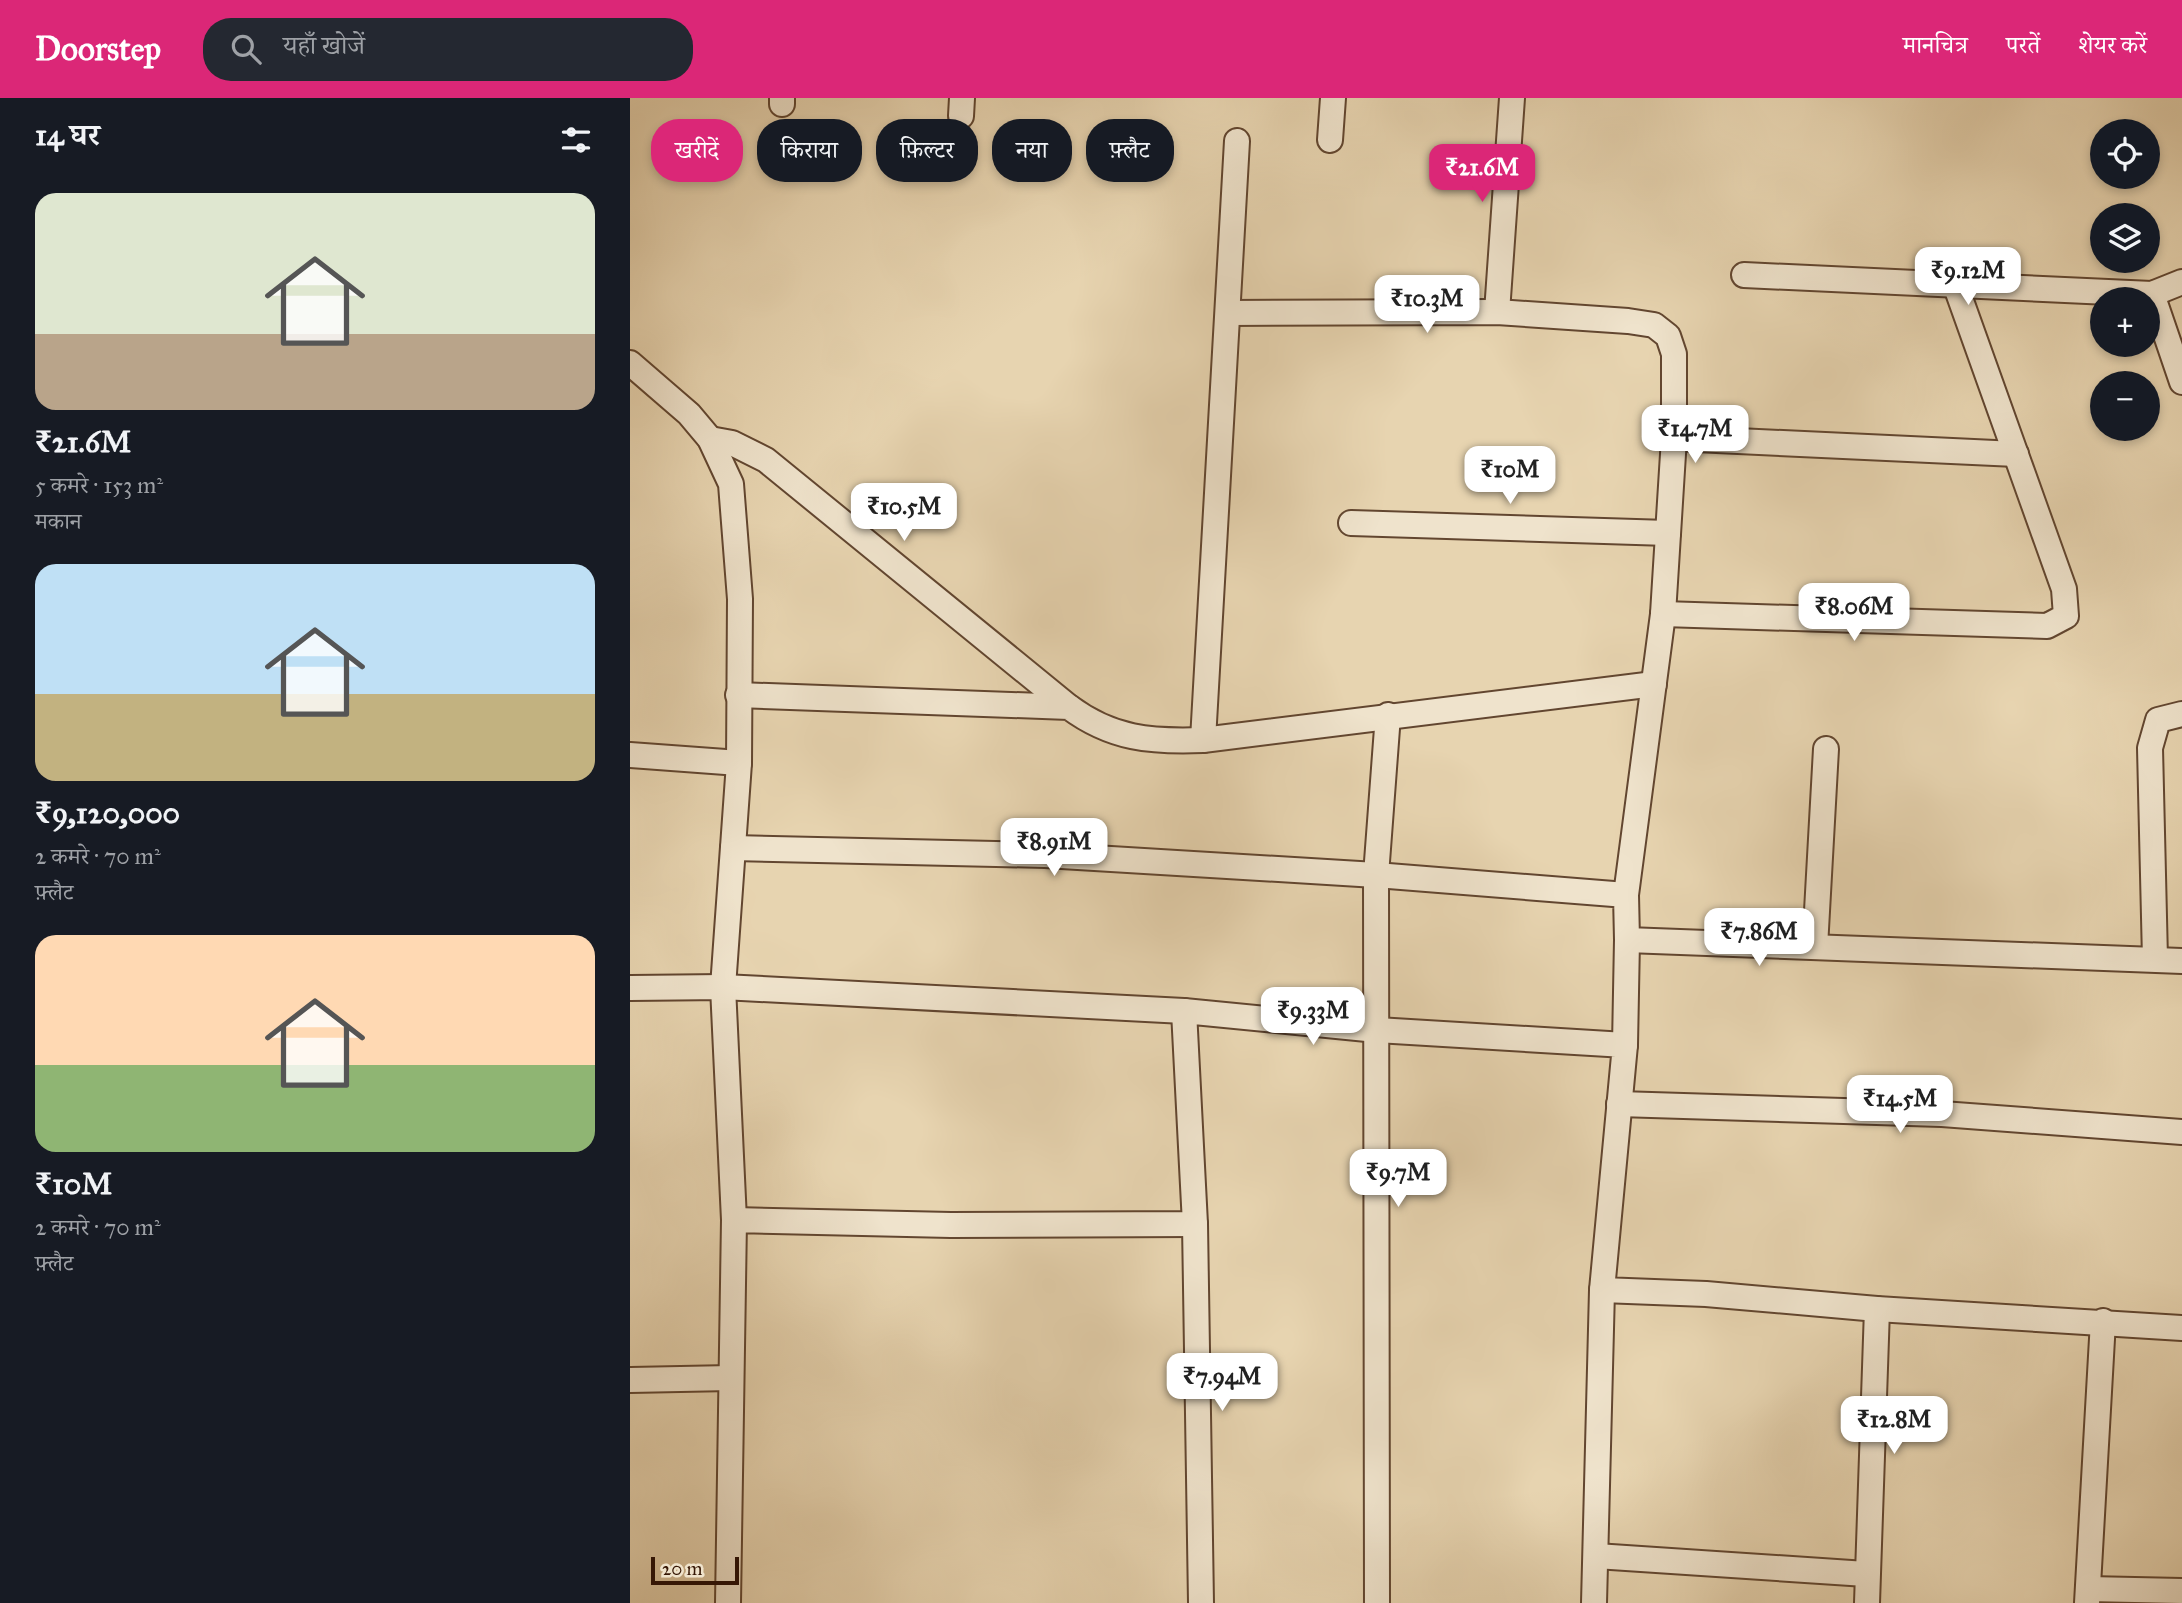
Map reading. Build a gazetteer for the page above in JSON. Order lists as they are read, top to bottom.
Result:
{
  "scale_bar": "20 m",
  "page": {
    "header": "Doorstep",
    "search": "यहाँ खोजें",
    "nav": ["मानचित्र", "परतें", "शेयर करें"],
    "heading": "14 घर",
    "map_buttons": ["+", "−"],
    "chip": [
      "खरीदें",
      "किराया",
      "फ़िल्टर",
      "नया",
      "फ़्लैट"
    ],
    "price": [
      "₹21.6M",
      "₹9.12M",
      "₹10.3M",
      "₹14.7M",
      "₹10M",
      "₹10.5M",
      "₹8.06M",
      "₹8.91M",
      "₹7.86M",
      "₹9.33M",
      "₹14.5M",
      "₹9.7M",
      "₹7.94M",
      "₹12.8M"
    ],
    "list": [
      {
        "name": "₹21.6M",
        "note": "5 कमरे · 153 m² · मकान"
      },
      {
        "name": "₹9,120,000",
        "note": "2 कमरे · 70 m² · फ़्लैट"
      },
      {
        "name": "₹10M",
        "note": "2 कमरे · 70 m² · फ़्लैट"
      }
    ],
    "scale": "20 m"
  }
}
